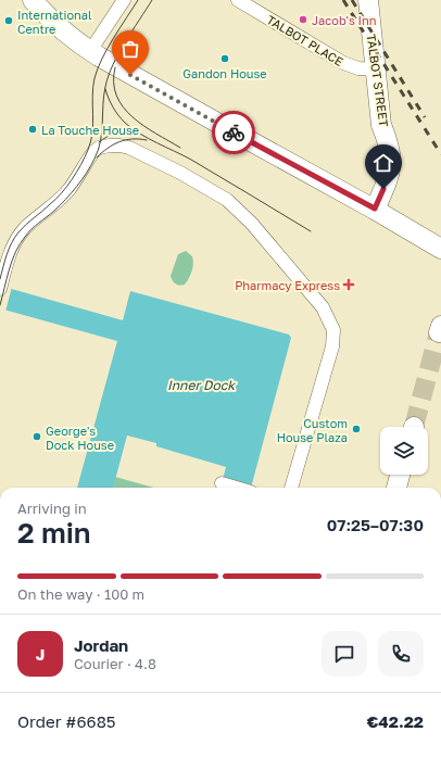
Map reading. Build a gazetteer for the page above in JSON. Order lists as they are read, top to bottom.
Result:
{
  "streets": {
    "main road": ["TALBOT STREET"],
    "street": ["TALBOT PLACE"]
  },
  "crossings": [
    ["TALBOT PLACE", "TALBOT STREET"]
  ],
  "water": ["Inner Dock"],
  "places": {
    "other": [
      "Jacob's Inn",
      "International Centre",
      "Gandon House",
      "La Touche House",
      "Custom House Plaza",
      "George's Dock House"
    ],
    "health": ["Pharmacy Express"]
  },
  "page": {
    "heading": ["2 min", "Arriving in", "07:25–07:30"],
    "panel": [
      "Jordan",
      "Courier · 4.8",
      "Order #6685",
      "€42.22"
    ],
    "bar": "On the way · 100 m",
    "round": "J"
  }
}
